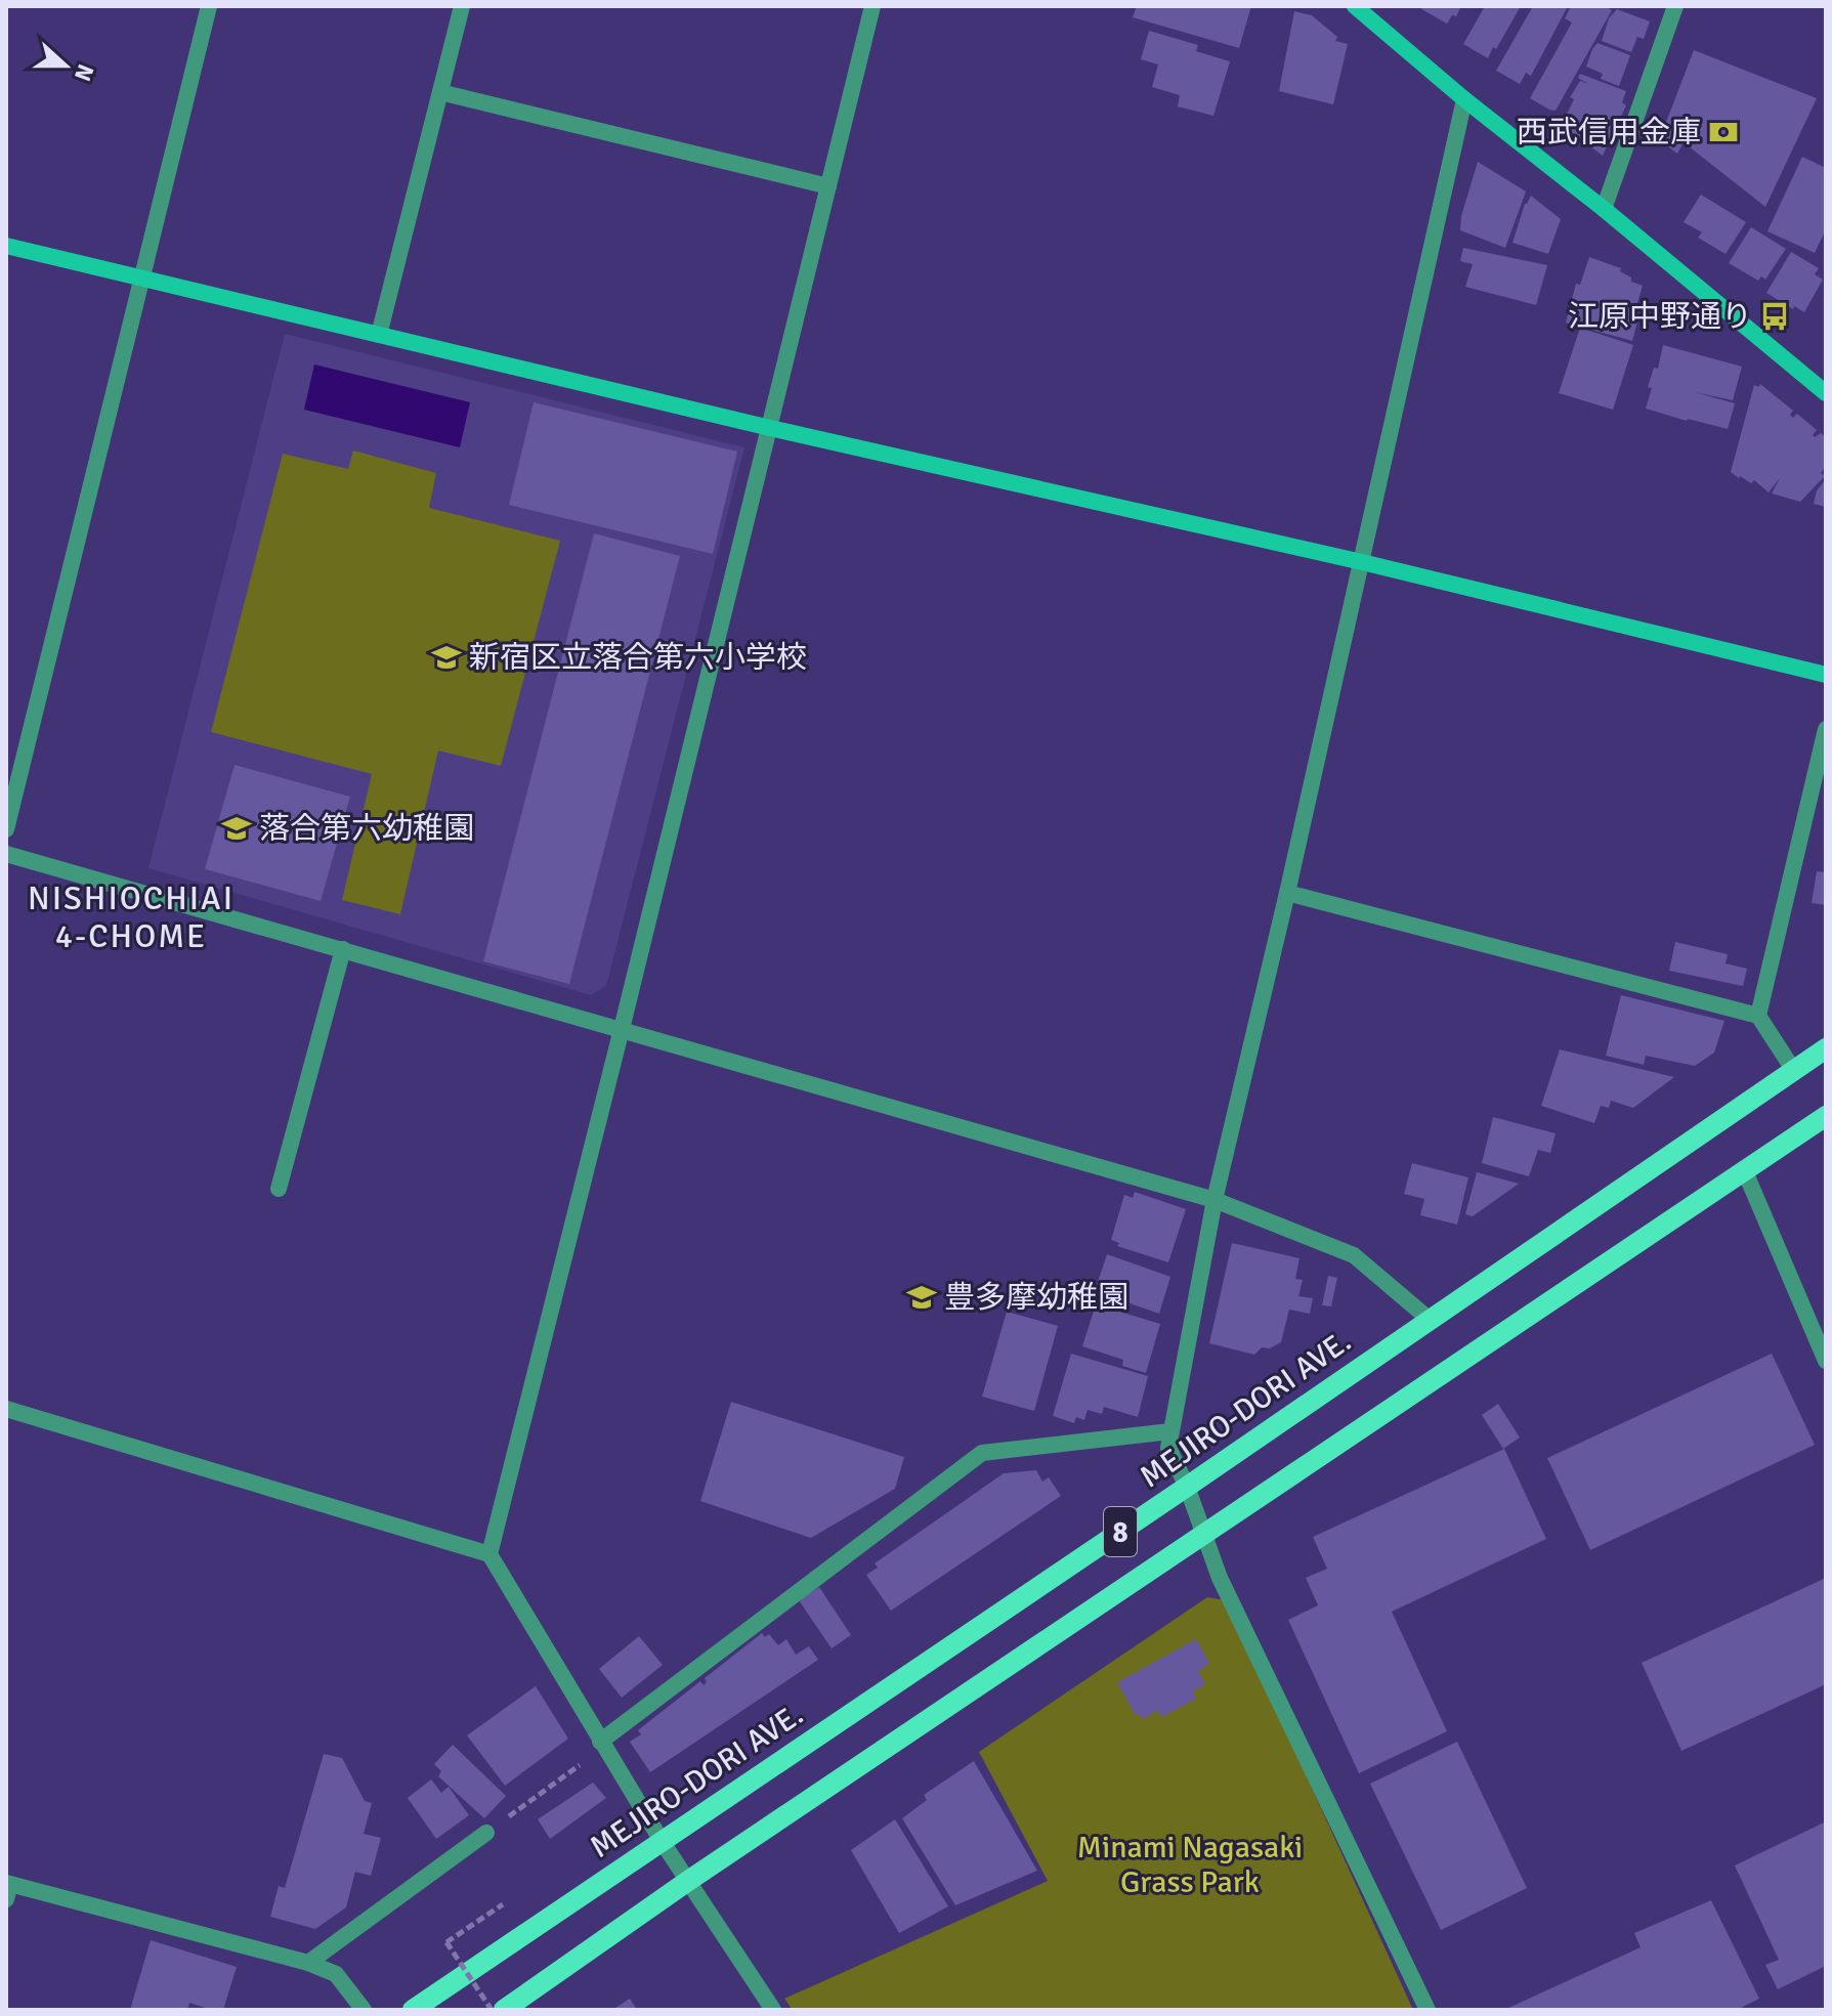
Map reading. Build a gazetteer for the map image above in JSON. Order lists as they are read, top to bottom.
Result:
{
  "streets": {
    "main road": ["MEJIRO-DORI AVE.", "8"]
  },
  "districts": ["NISHIOCHIAI 4-CHOME"],
  "parks": ["Minami Nagasaki Grass Park"],
  "places": {
    "bank": ["西武信用金庫"],
    "bus stop": ["江原中野通り"],
    "school or university": ["新宿区立落合第六小学校", "落合第六幼稚園", "豊多摩幼稚園"]
  },
  "north": "right"
}
